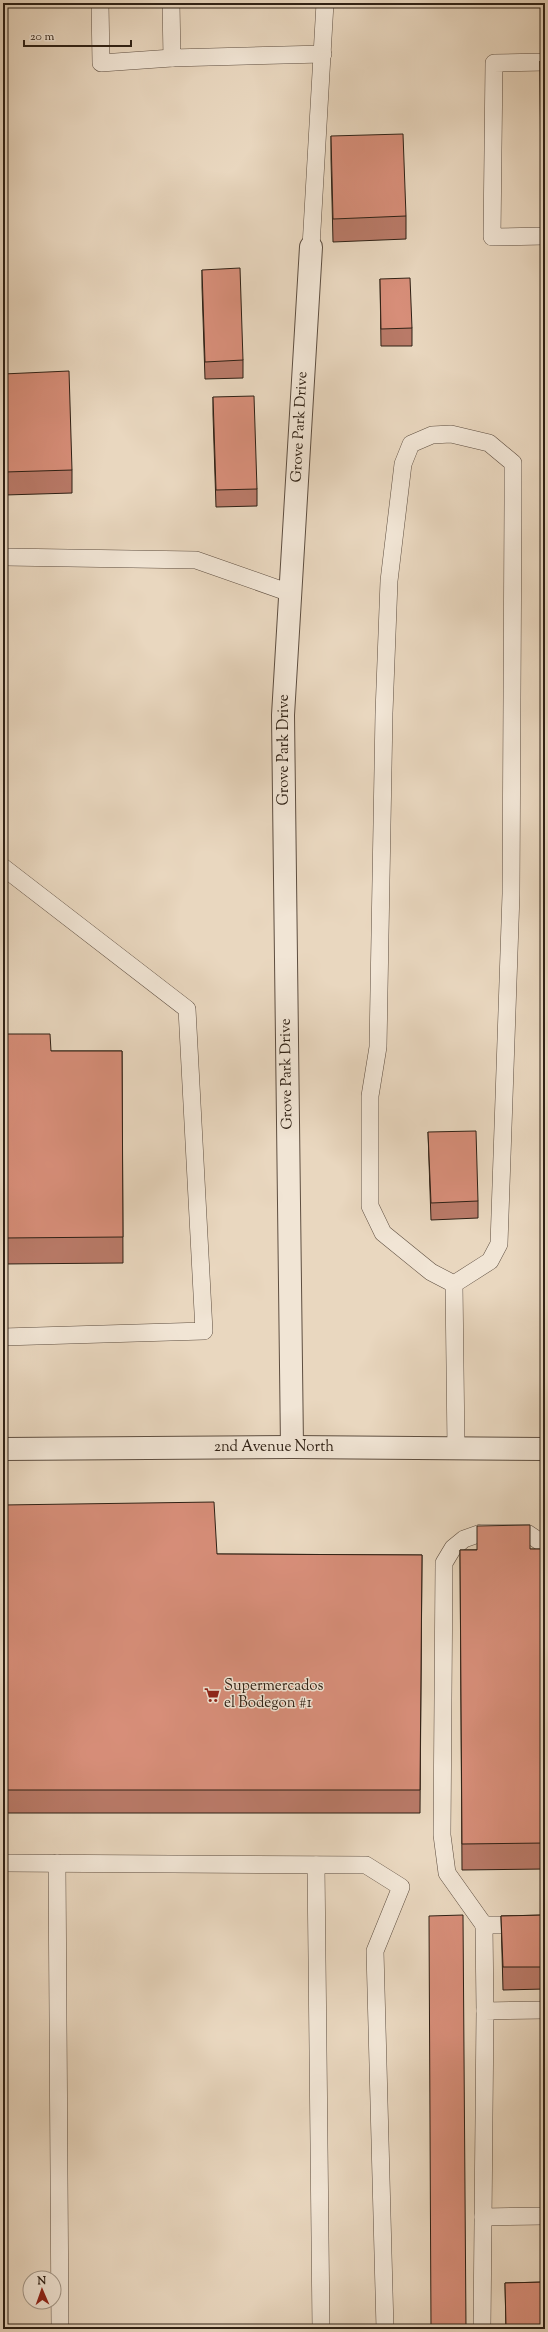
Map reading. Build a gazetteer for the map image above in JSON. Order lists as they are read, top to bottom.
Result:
{
  "streets": {
    "street": ["Grove Park Drive", "2nd Avenue North"]
  },
  "crossings": [
    ["Grove Park Drive", "2nd Avenue North"]
  ],
  "places": {
    "supermarket": ["Supermercados el Bodegon #1"]
  },
  "scale_bar": "20 m",
  "north": "top"
}
